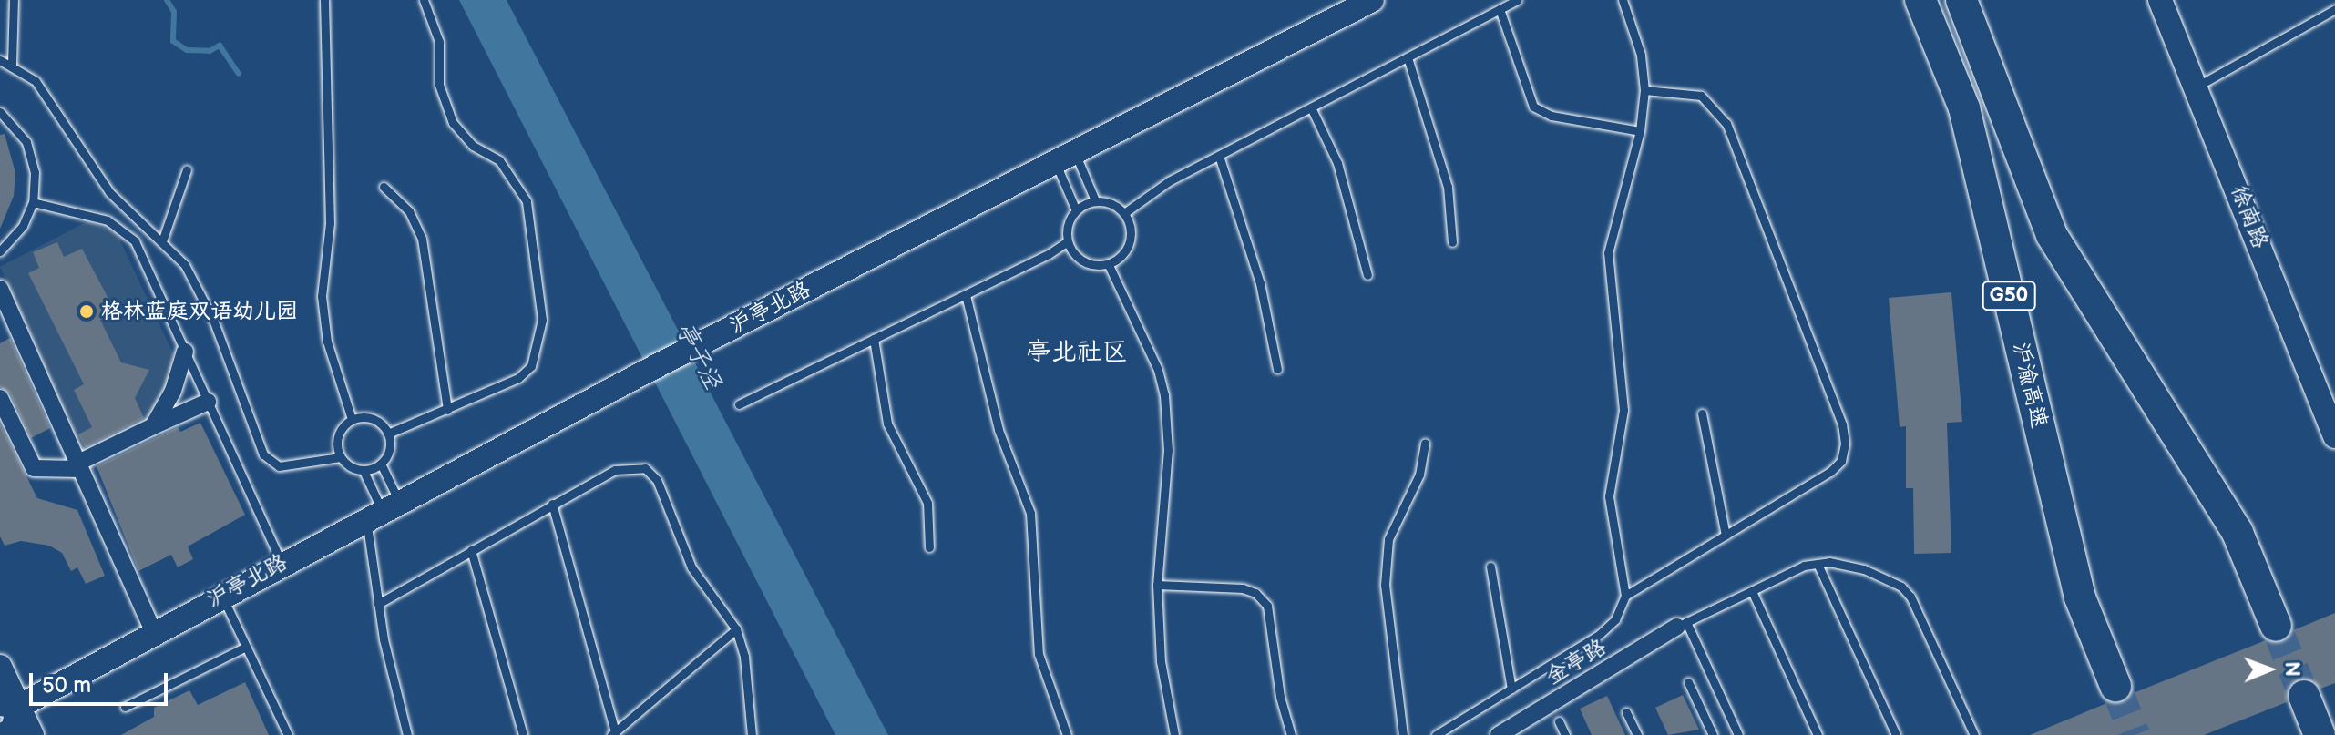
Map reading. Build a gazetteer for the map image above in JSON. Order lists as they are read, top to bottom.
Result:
{
  "streets": {
    "highway": ["G50", "沪渝高速"],
    "street": ["徐南路", "沪亭北路", "金亭路"]
  },
  "districts": ["亭北社区"],
  "water": ["亭子泾"],
  "places": ["格林蓝庭双语幼儿园"],
  "scale_bar": "50 m",
  "north": "right"
}
